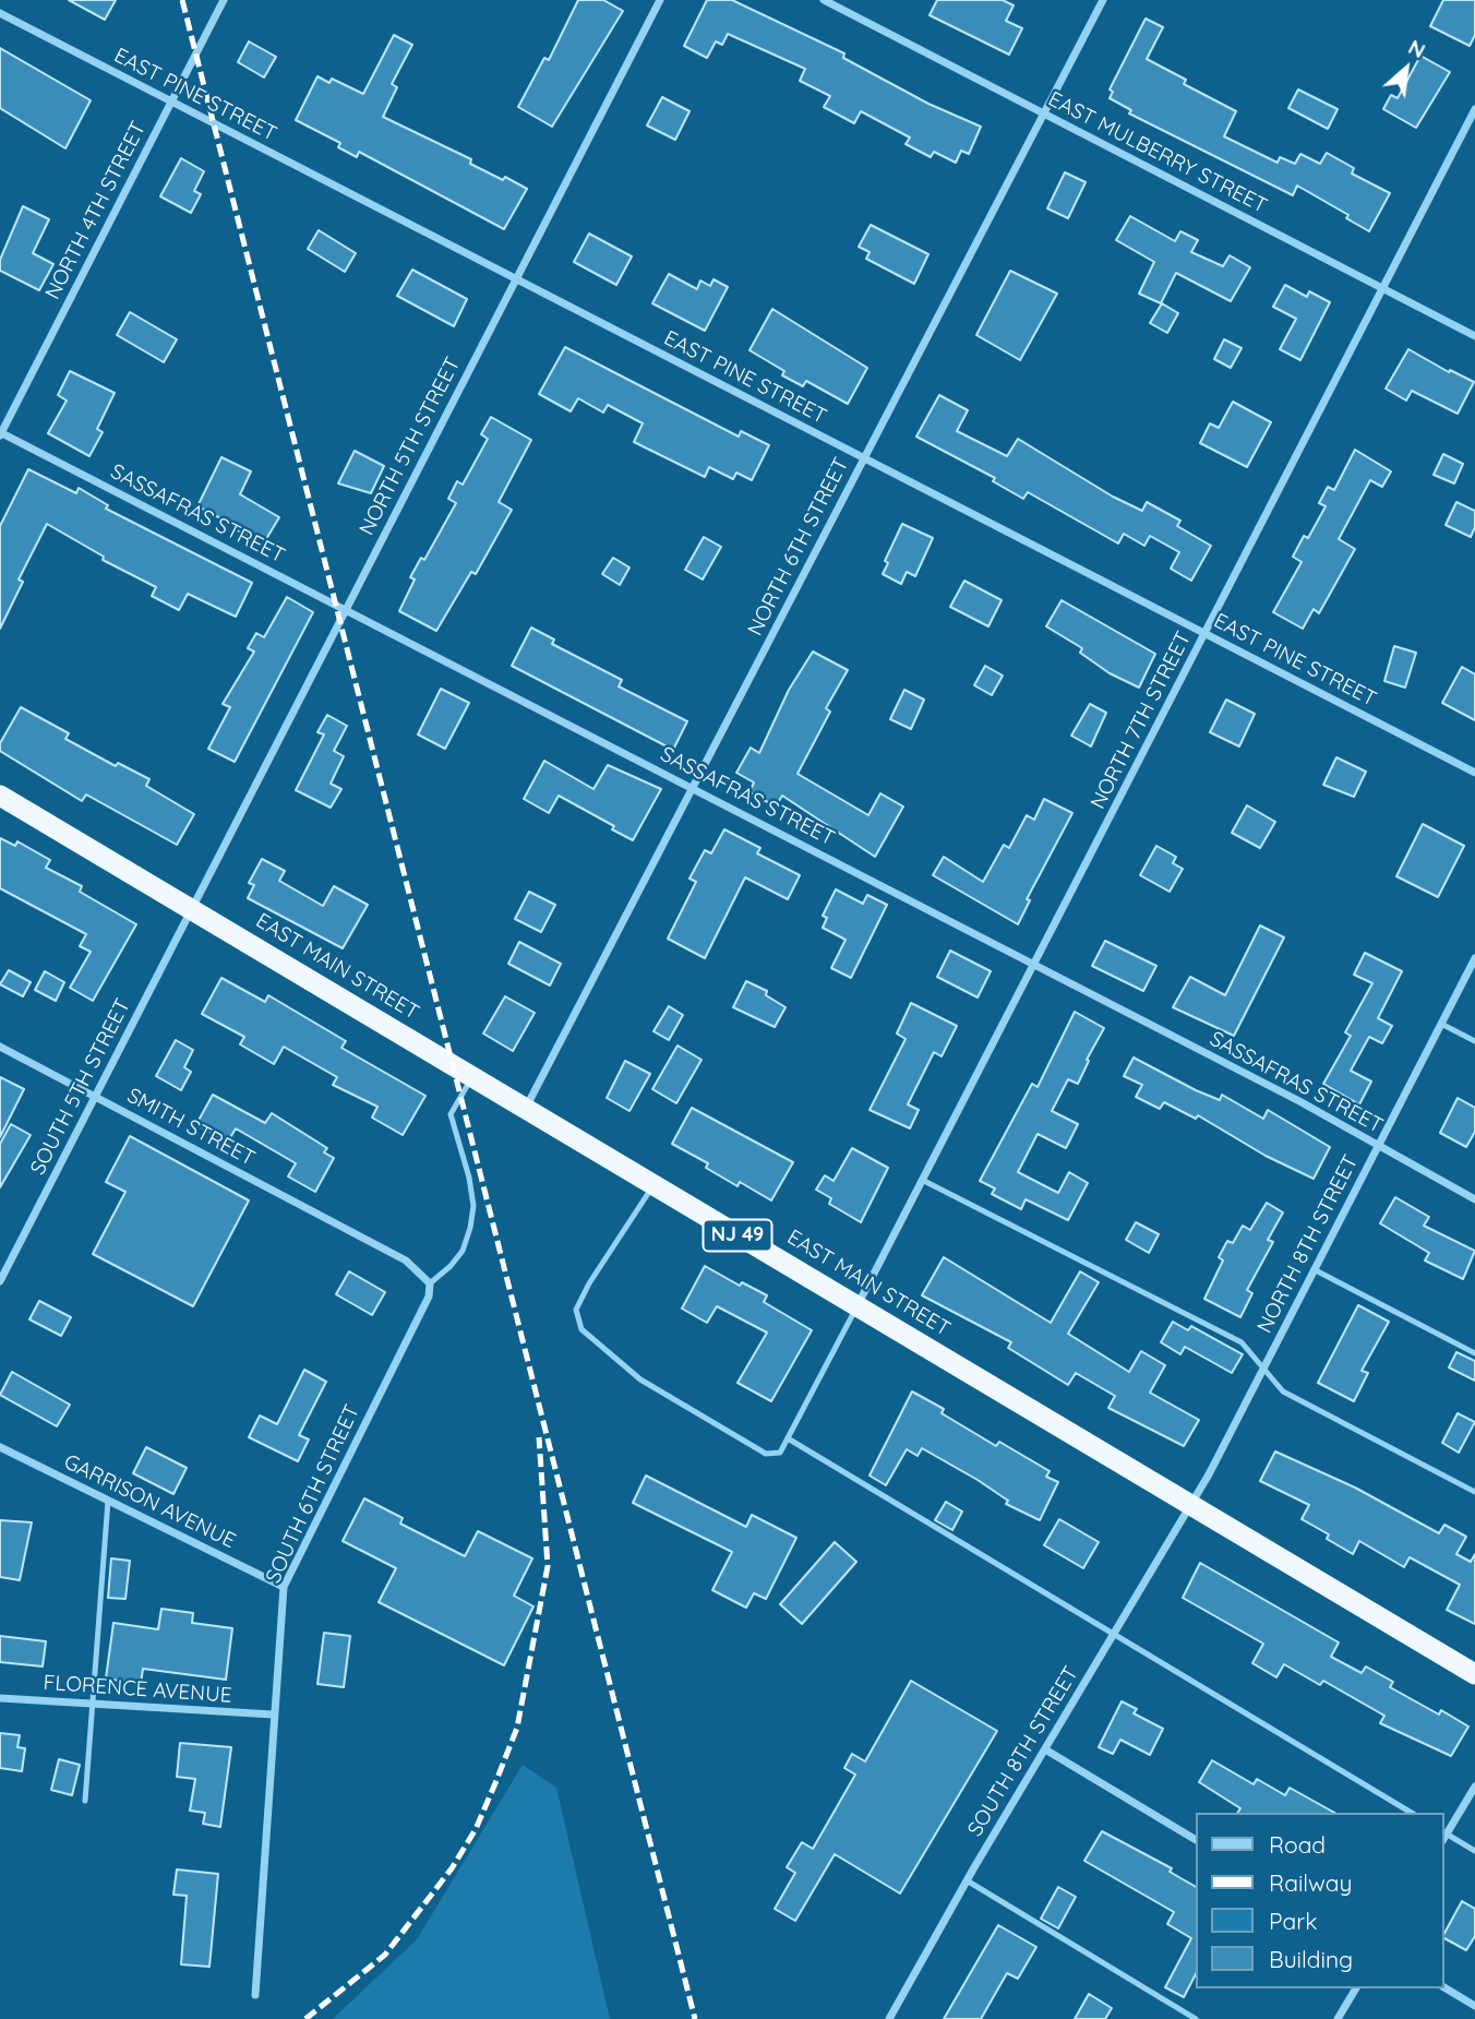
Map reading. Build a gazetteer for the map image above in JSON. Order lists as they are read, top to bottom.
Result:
{
  "streets": {
    "highway": ["EAST MAIN STREET", "NJ 49"],
    "street": [
      "EAST PINE STREET",
      "EAST MULBERRY STREET",
      "NORTH 4TH STREET",
      "NORTH 5TH STREET",
      "SASSAFRAS STREET",
      "NORTH 6TH STREET",
      "NORTH 7TH STREET",
      "SOUTH 5TH STREET",
      "SMITH STREET",
      "NORTH 8TH STREET",
      "SOUTH 6TH STREET",
      "GARRISON AVENUE",
      "FLORENCE AVENUE",
      "SOUTH 8TH STREET"
    ]
  },
  "crossings": [
    ["EAST PINE STREET", "NORTH 4TH STREET"],
    ["EAST PINE STREET", "NORTH 5TH STREET"],
    ["EAST PINE STREET", "NORTH 6TH STREET"],
    ["EAST PINE STREET", "NORTH 7TH STREET"],
    ["EAST MULBERRY STREET", "NORTH 6TH STREET"],
    ["EAST MULBERRY STREET", "NORTH 7TH STREET"],
    ["NORTH 4TH STREET", "SASSAFRAS STREET"],
    ["NORTH 5TH STREET", "SASSAFRAS STREET"],
    ["NORTH 5TH STREET", "EAST MAIN STREET"],
    ["NORTH 5TH STREET", "SOUTH 5TH STREET"],
    ["SASSAFRAS STREET", "NORTH 6TH STREET"],
    ["SASSAFRAS STREET", "NORTH 7TH STREET"],
    ["SASSAFRAS STREET", "NORTH 8TH STREET"],
    ["NORTH 6TH STREET", "EAST MAIN STREET"],
    ["NORTH 7TH STREET", "EAST MAIN STREET"],
    ["EAST MAIN STREET", "SOUTH 5TH STREET"],
    ["EAST MAIN STREET", "NORTH 8TH STREET"],
    ["EAST MAIN STREET", "SOUTH 8TH STREET"],
    ["SOUTH 5TH STREET", "SMITH STREET"],
    ["SMITH STREET", "SOUTH 6TH STREET"],
    ["NORTH 8TH STREET", "SOUTH 8TH STREET"],
    ["SOUTH 6TH STREET", "GARRISON AVENUE"],
    ["SOUTH 6TH STREET", "FLORENCE AVENUE"]
  ],
  "legend": [
    "Road",
    "Railway",
    "Park",
    "Building"
  ],
  "north": "top right"
}
